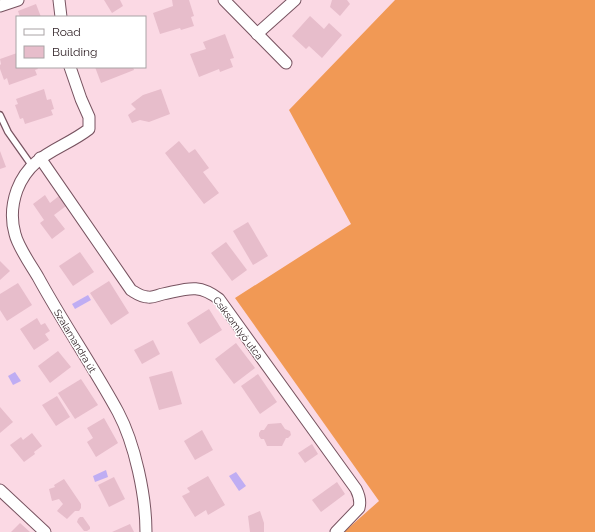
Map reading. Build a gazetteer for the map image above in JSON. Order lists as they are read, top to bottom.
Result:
{
  "streets": {
    "street": ["Csíksomlyó utca", "Szalamandra út"]
  },
  "crossings": [
    ["Csíksomlyó utca", "Szalamandra út"]
  ],
  "legend": ["Road", "Building"]
}
